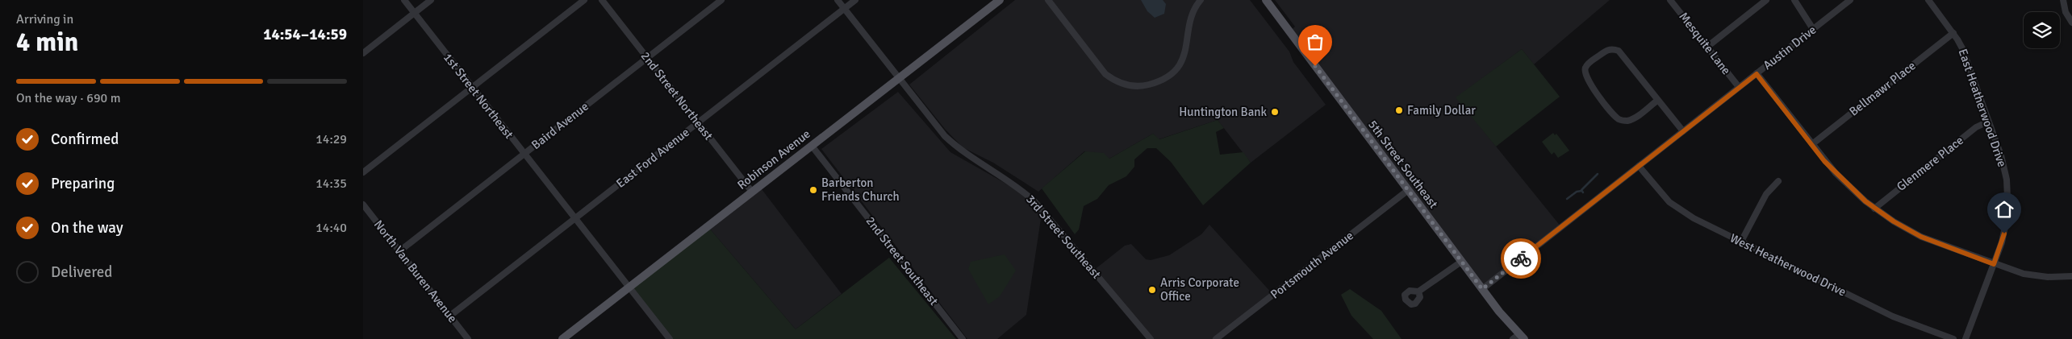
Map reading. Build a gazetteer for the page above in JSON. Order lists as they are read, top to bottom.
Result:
{
  "streets": {
    "main road": ["Robinson Avenue", "5th Street Southeast"],
    "street": [
      "Mesquite Lane",
      "Austin Drive",
      "Bellmawr Place",
      "1st Street Northeast",
      "2nd Street Northeast",
      "East Heatherwood Drive",
      "Baird Avenue",
      "East Ford Avenue",
      "Glenmere Place",
      "3rd Street Southeast",
      "2nd Street Southeast",
      "Portsmouth Avenue",
      "West Heatherwood Drive",
      "North Van Buren Avenue"
    ]
  },
  "crossings": [
    ["Mesquite Lane", "Austin Drive"],
    ["Austin Drive", "5th Street Southeast"],
    ["Austin Drive", "West Heatherwood Drive"],
    ["Bellmawr Place", "East Heatherwood Drive"],
    ["1st Street Northeast", "Baird Avenue"],
    ["1st Street Northeast", "East Ford Avenue"],
    ["1st Street Northeast", "Robinson Avenue"],
    ["2nd Street Northeast", "Baird Avenue"],
    ["2nd Street Northeast", "East Ford Avenue"],
    ["2nd Street Northeast", "Robinson Avenue"],
    ["East Heatherwood Drive", "Glenmere Place"],
    ["Baird Avenue", "North Van Buren Avenue"],
    ["East Ford Avenue", "3rd Street Southeast"],
    ["East Ford Avenue", "North Van Buren Avenue"],
    ["Robinson Avenue", "3rd Street Southeast"],
    ["Robinson Avenue", "2nd Street Southeast"],
    ["5th Street Southeast", "Portsmouth Avenue"]
  ],
  "places": [
    "Family Dollar",
    "Huntington Bank",
    "Barberton Friends Church",
    "Arris Corporate Office"
  ],
  "page": {
    "heading": ["4 min", "Arriving in", "14:54–14:59"],
    "bar": "On the way · 690 m",
    "list": [
      ["Confirmed", "14:29"],
      ["Preparing", "14:35"],
      ["On the way", "14:40"],
      "Delivered"
    ]
  }
}
